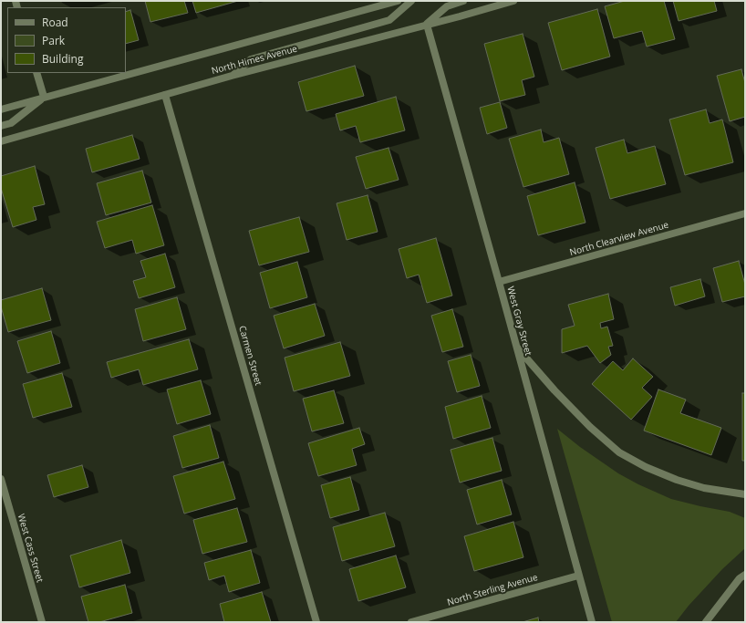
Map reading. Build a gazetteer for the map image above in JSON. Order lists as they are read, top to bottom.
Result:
{
  "streets": {
    "street": [
      "North Himes Avenue",
      "North Clearview Avenue",
      "West Gray Street",
      "Carmen Street",
      "West Cass Street",
      "North Sterling Avenue"
    ]
  },
  "crossings": [
    ["North Himes Avenue", "West Gray Street"],
    ["North Himes Avenue", "Carmen Street"],
    ["North Clearview Avenue", "West Gray Street"],
    ["West Gray Street", "North Sterling Avenue"]
  ],
  "legend": ["Road", "Park", "Building"]
}
